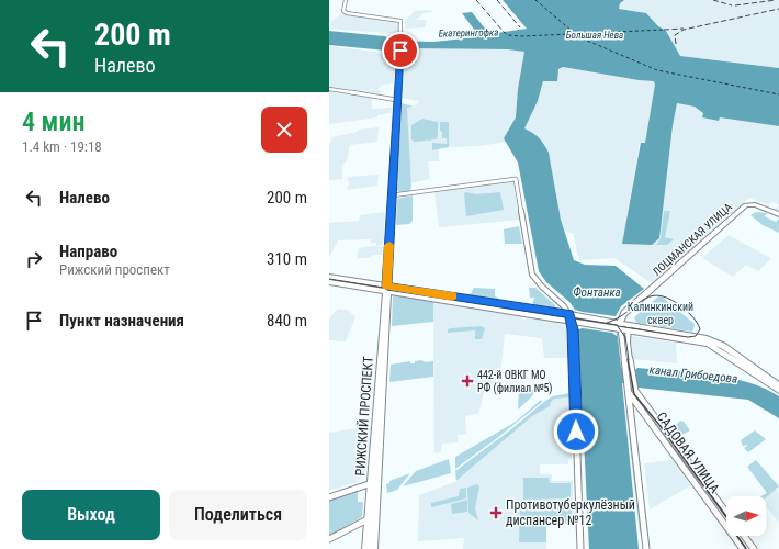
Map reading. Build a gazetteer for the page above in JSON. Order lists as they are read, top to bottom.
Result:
{
  "streets": {
    "main road": ["ЛОЦМАНСКАЯ УЛИЦА", "РИЖСКИЙ ПРОСПЕКТ"],
    "street": ["САДОВАЯ УЛИЦА"]
  },
  "water": [
    "Екатерингофка",
    "Большая Нева",
    "Фонтанка",
    "канал Грибоедова"
  ],
  "parks": ["Калинкинский сквер"],
  "places": {
    "health": ["442-й ОВКГ МО РФ (филиал №5)", "Противотуберкулёзный диспансер №12"]
  },
  "north": "right",
  "page": {
    "turn": ["200 m", "Налево"],
    "heading": ["4 мин", "1.4 km · 19:18"],
    "list": [
      {
        "name": "Налево",
        "value": "200 m"
      },
      {
        "name": "Направо",
        "note": "Рижский проспект",
        "value": "310 m"
      },
      {
        "name": "Пункт назначения",
        "value": "840 m"
      }
    ],
    "buttons": ["Выход", "Поделиться"]
  }
}
